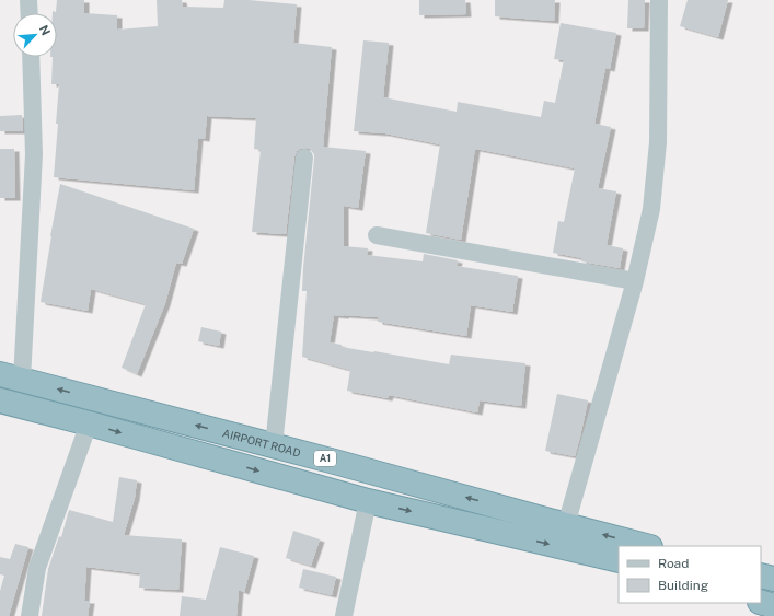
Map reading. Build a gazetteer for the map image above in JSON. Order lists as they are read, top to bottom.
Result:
{
  "streets": {
    "highway": ["AIRPORT ROAD", "A1"]
  },
  "legend": ["Road", "Building"],
  "north": "top right"
}
